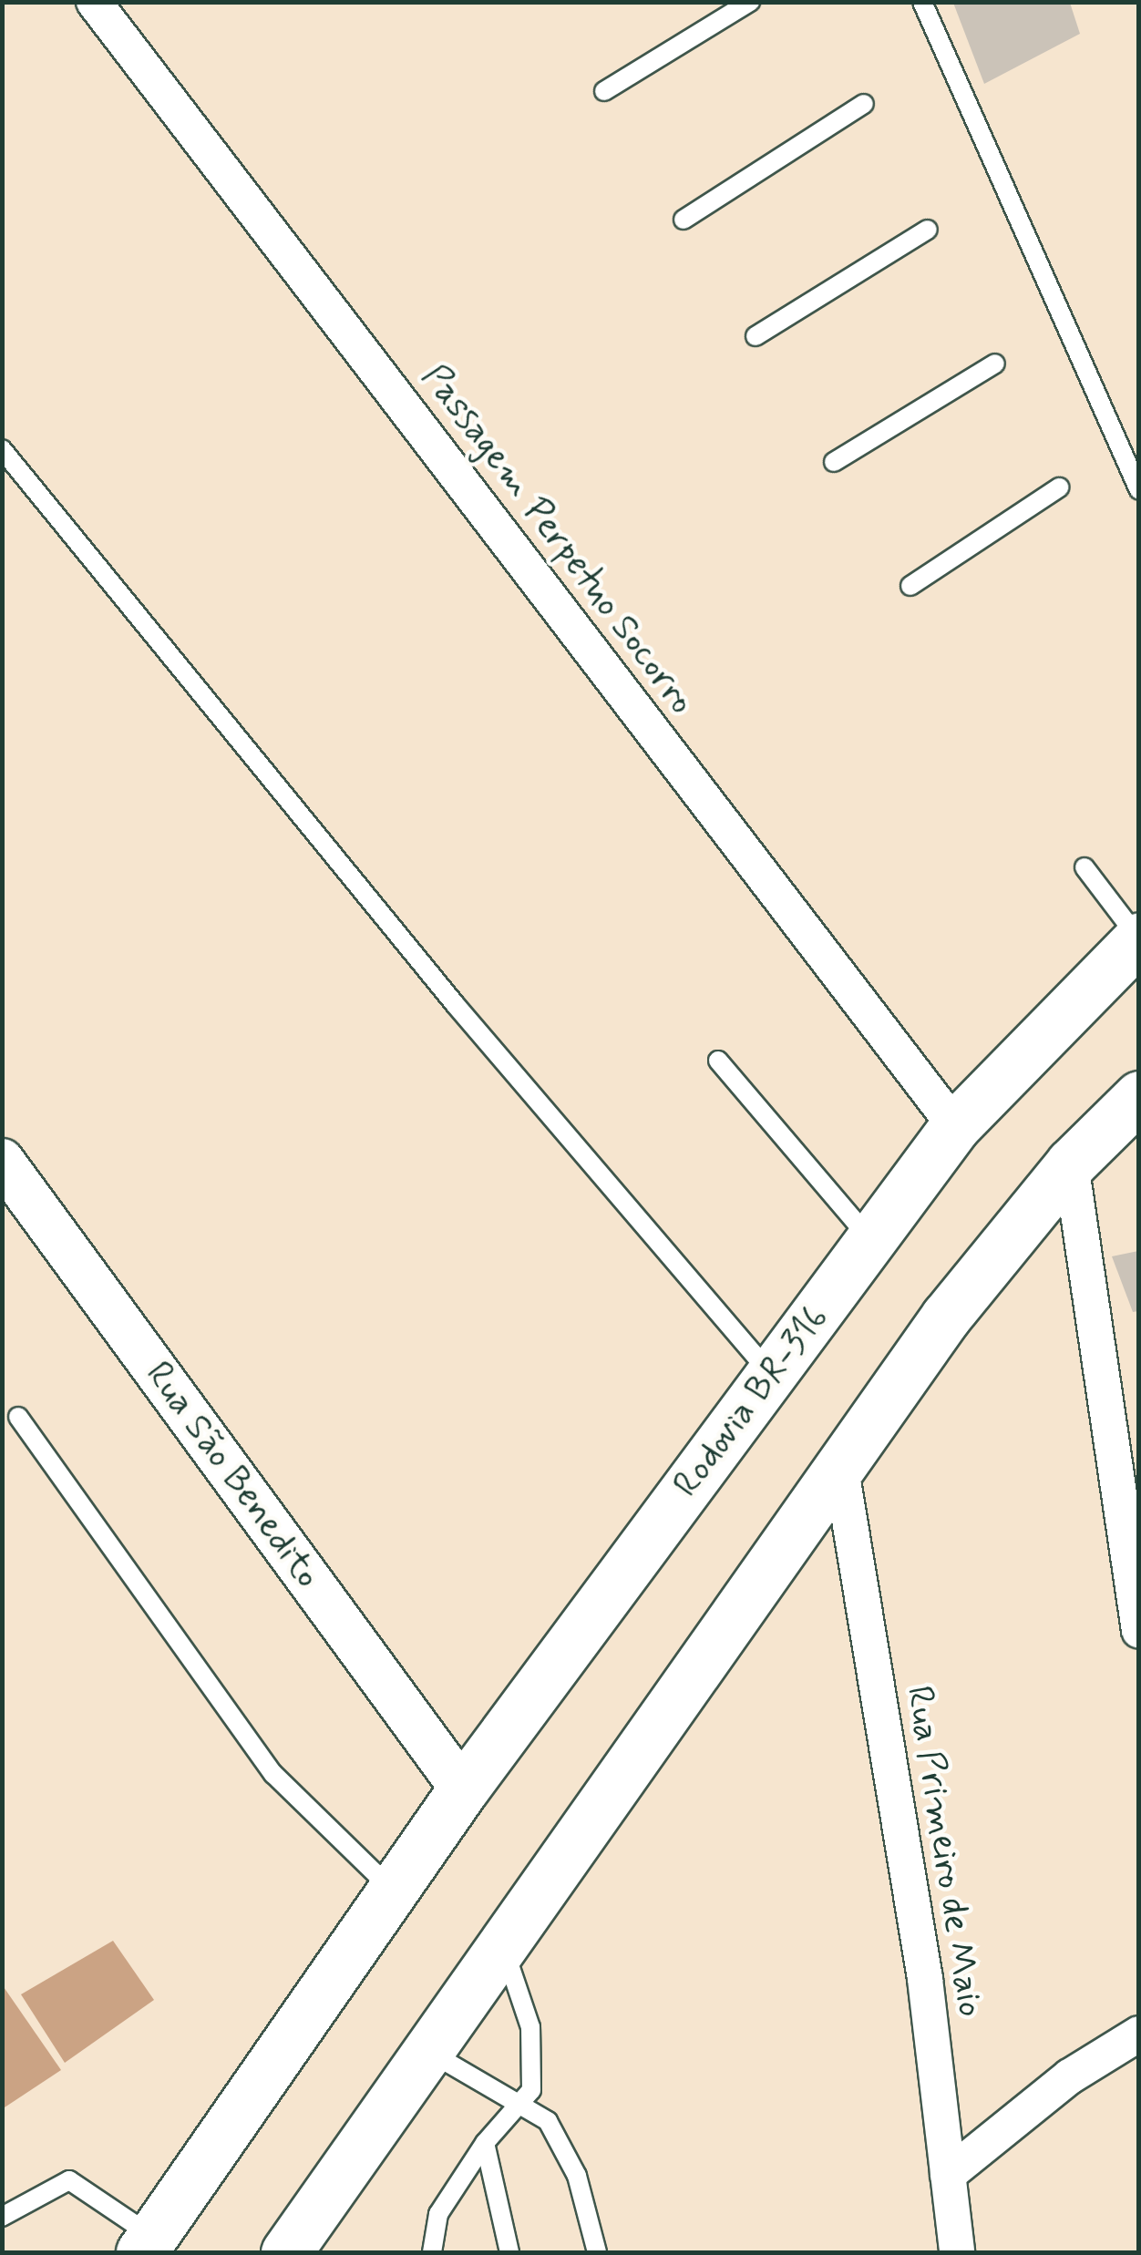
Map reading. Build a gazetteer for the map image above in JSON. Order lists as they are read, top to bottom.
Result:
{
  "streets": {
    "highway": ["Rodovia BR-316"],
    "street": ["Passagem Perpetuo Socorro", "Rua São Benedito", "Rua Primeiro de Maio"]
  },
  "crossings": [
    ["Passagem Perpetuo Socorro", "Rodovia BR-316"],
    ["Rodovia BR-316", "Rua São Benedito"]
  ]
}
